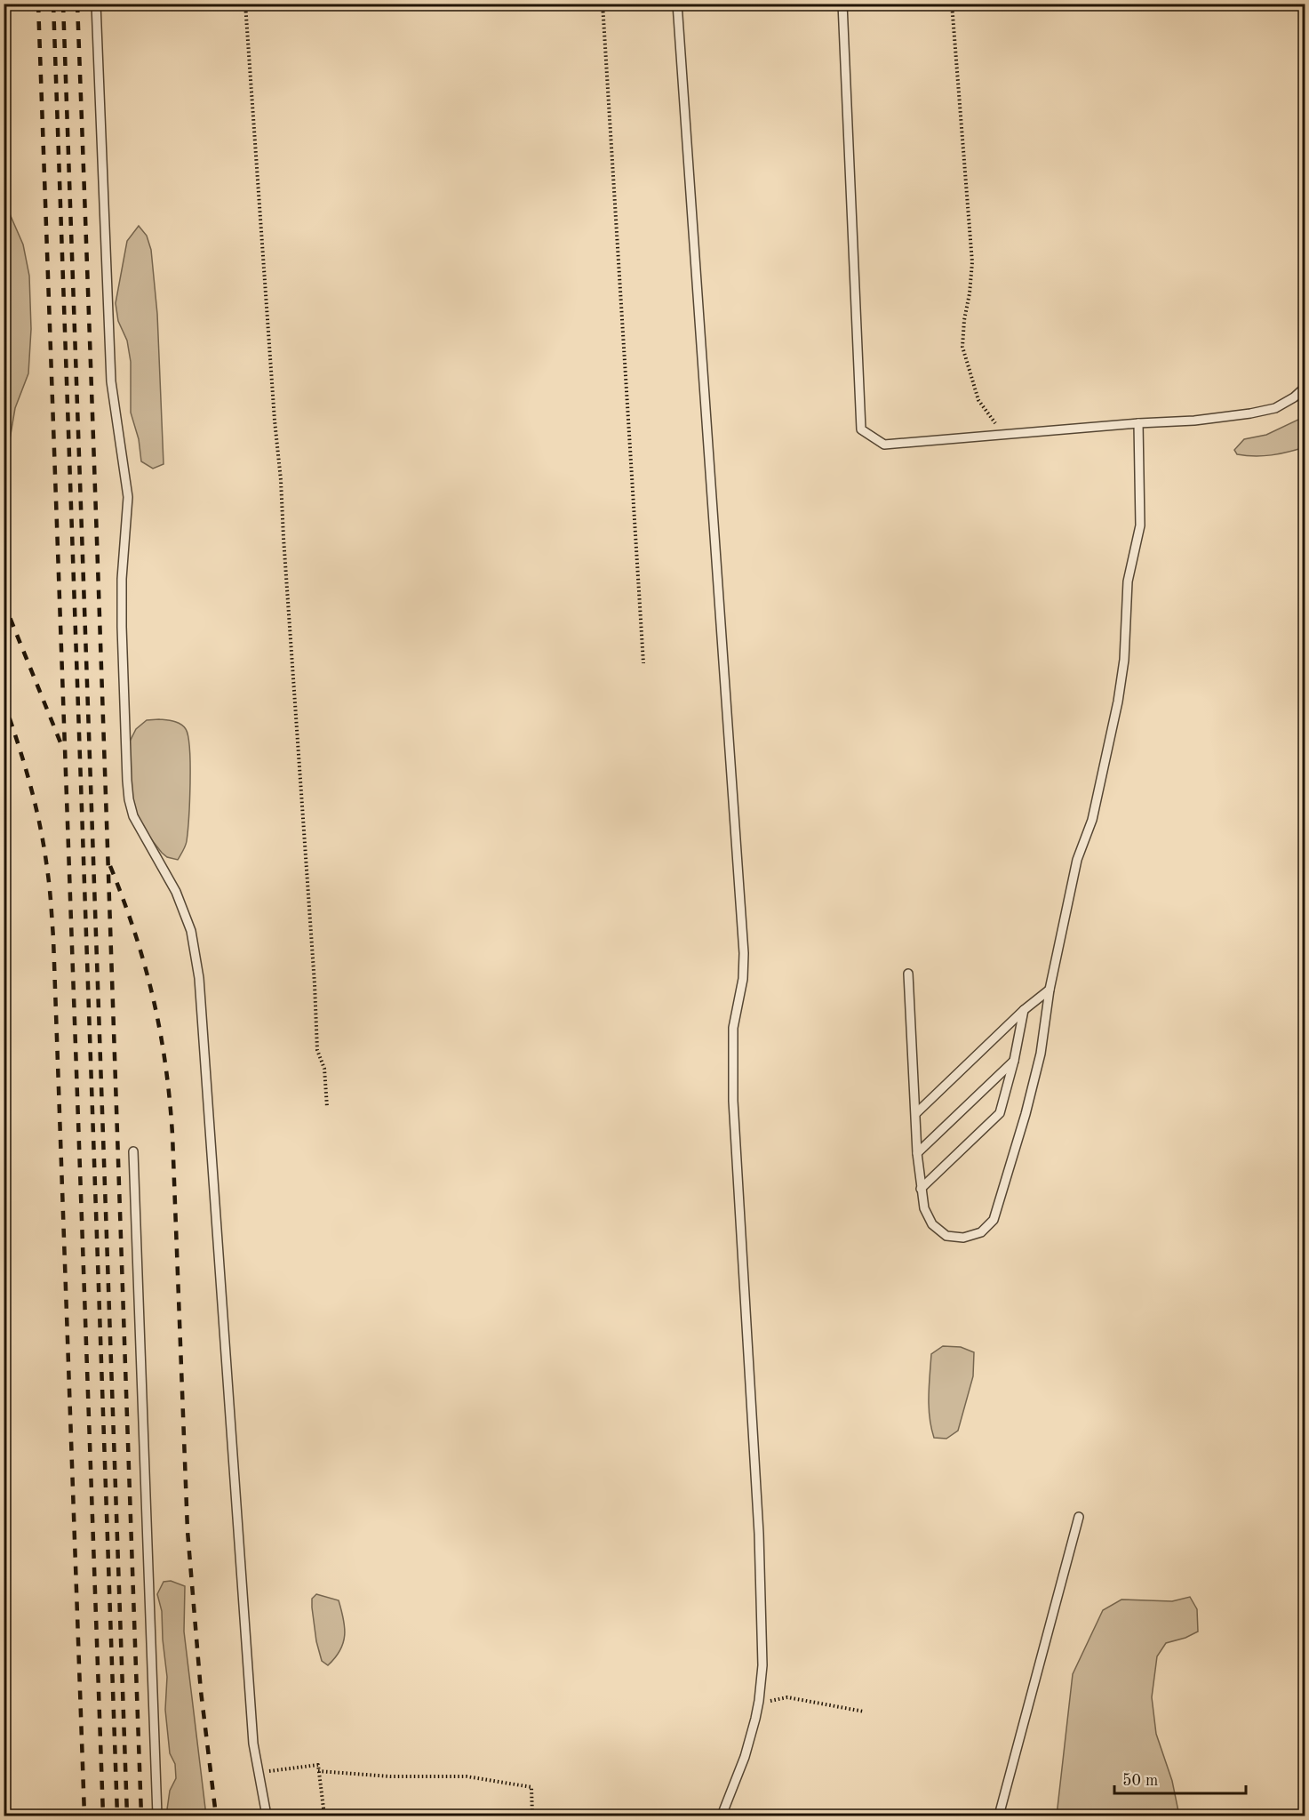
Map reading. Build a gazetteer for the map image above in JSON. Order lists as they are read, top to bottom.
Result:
{
  "scale_bar": "50 m"
}
